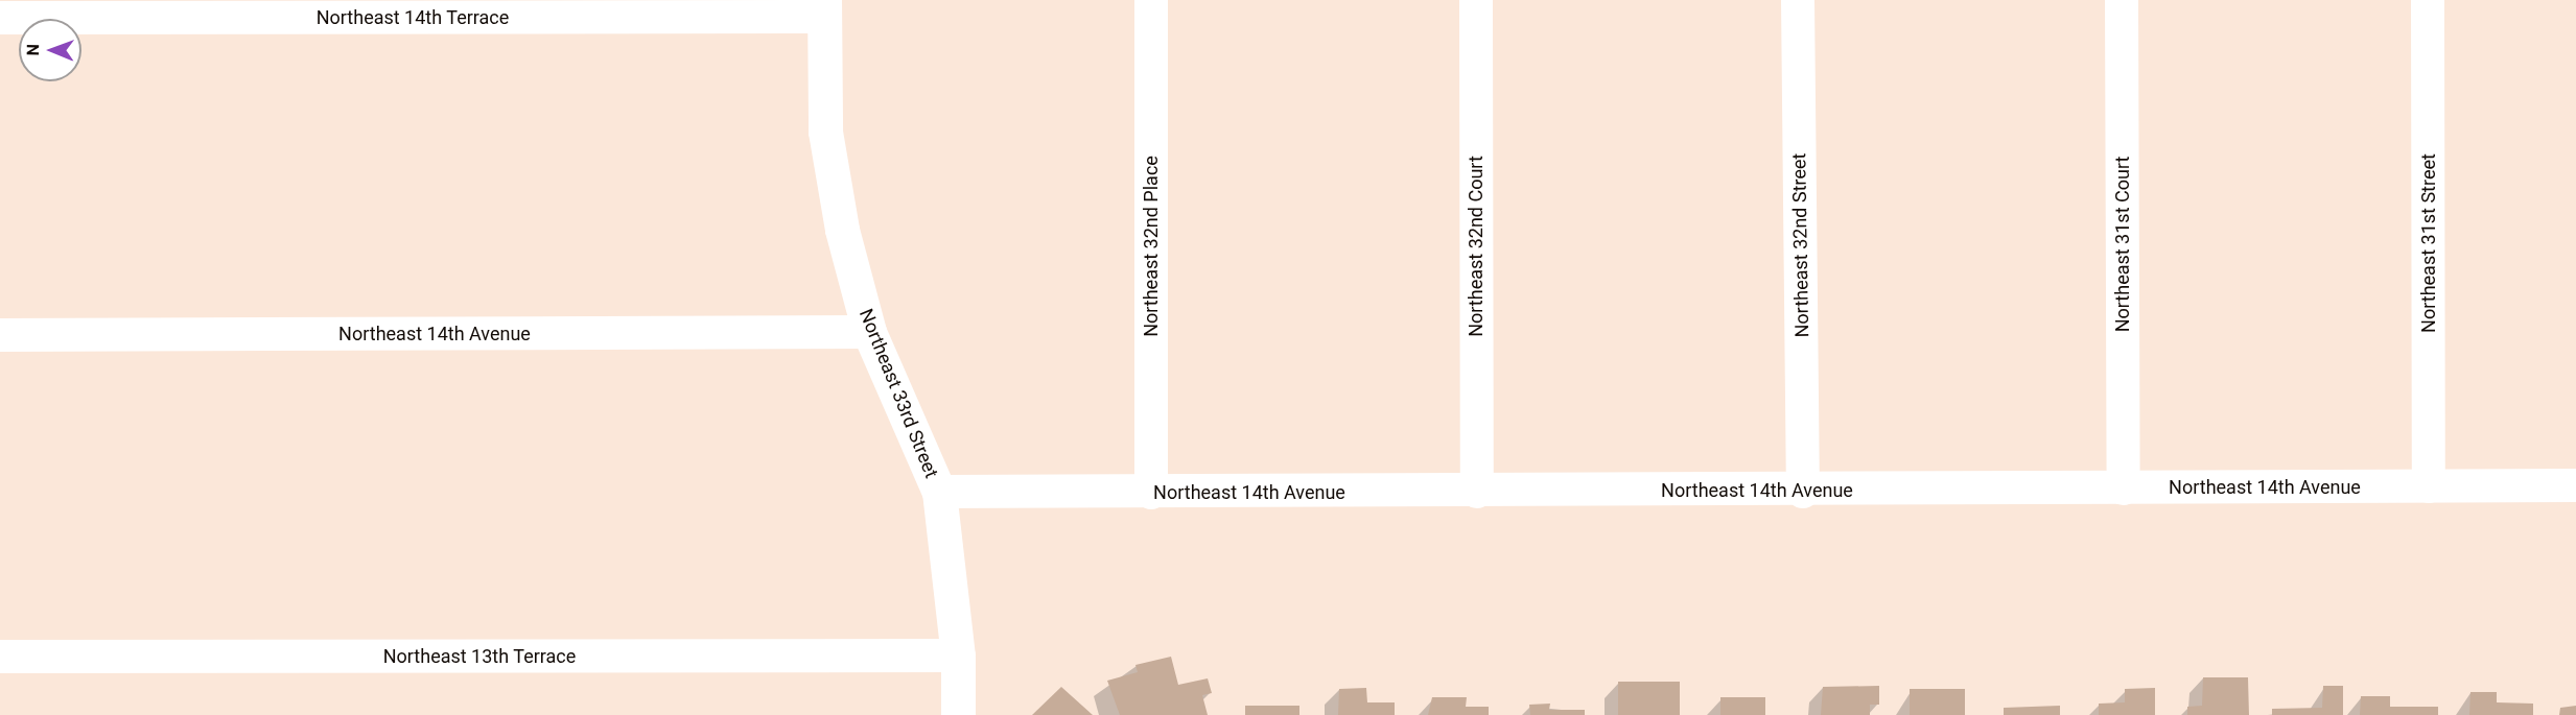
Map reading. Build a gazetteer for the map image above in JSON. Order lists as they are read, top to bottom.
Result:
{
  "streets": {
    "street": [
      "Northeast 14th Terrace",
      "Northeast 31st Street",
      "Northeast 31st Court",
      "Northeast 32nd Street",
      "Northeast 32nd Place",
      "Northeast 32nd Court",
      "Northeast 14th Avenue",
      "Northeast 33rd Street",
      "Northeast 13th Terrace"
    ]
  },
  "crossings": [
    ["Northeast 14th Terrace", "Northeast 33rd Street"],
    ["Northeast 31st Street", "Northeast 14th Avenue"],
    ["Northeast 31st Court", "Northeast 14th Avenue"],
    ["Northeast 32nd Street", "Northeast 14th Avenue"],
    ["Northeast 32nd Place", "Northeast 14th Avenue"],
    ["Northeast 32nd Court", "Northeast 14th Avenue"],
    ["Northeast 14th Avenue", "Northeast 33rd Street"],
    ["Northeast 33rd Street", "Northeast 13th Terrace"]
  ],
  "north": "left"
}
